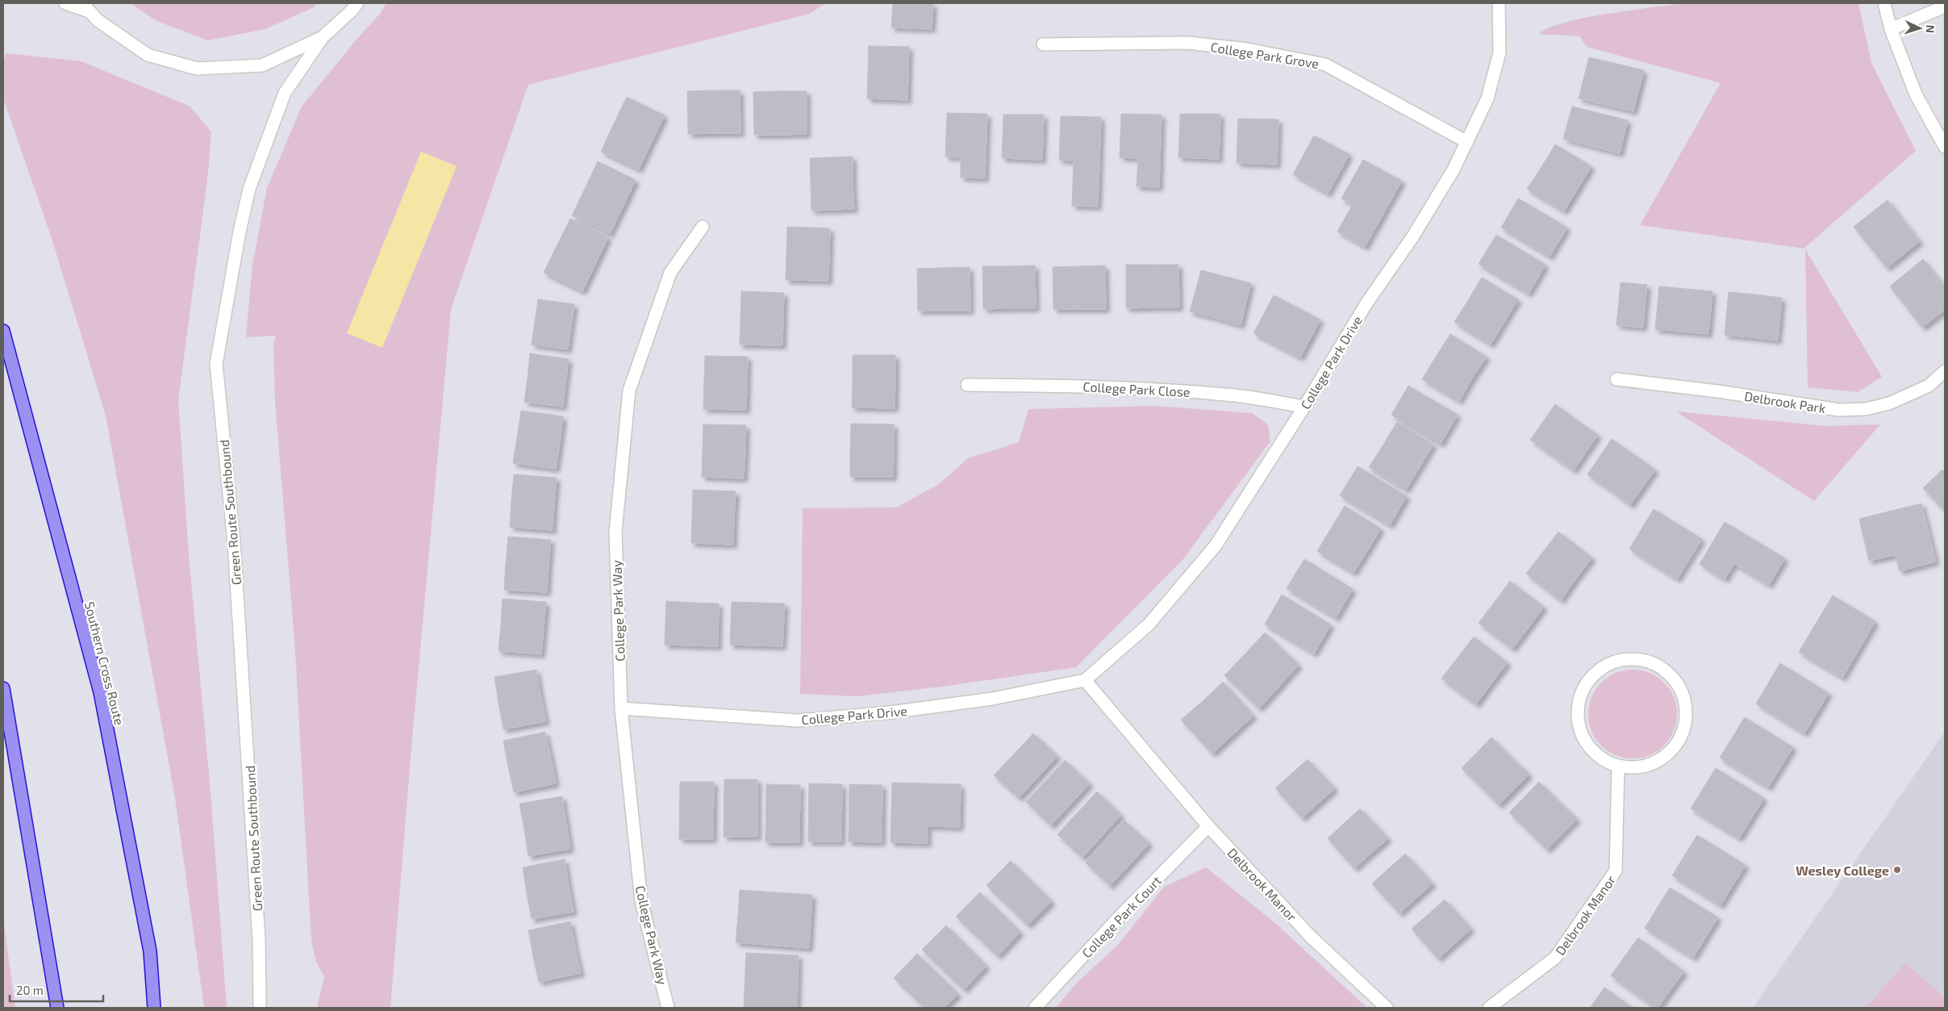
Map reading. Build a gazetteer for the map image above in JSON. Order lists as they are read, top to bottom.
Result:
{
  "streets": {
    "highway": ["Southern Cross Route"],
    "street": [
      "College Park Grove",
      "College Park Drive",
      "College Park Close",
      "Delbrook Park",
      "Green Route Southbound",
      "College Park Way",
      "Delbrook Manor",
      "College Park Court"
    ]
  },
  "crossings": [
    ["College Park Grove", "College Park Drive"],
    ["College Park Drive", "College Park Close"],
    ["College Park Drive", "College Park Way"],
    ["Delbrook Manor", "College Park Court"]
  ],
  "places": ["Wesley College"],
  "scale_bar": "20 m",
  "north": "right"
}
